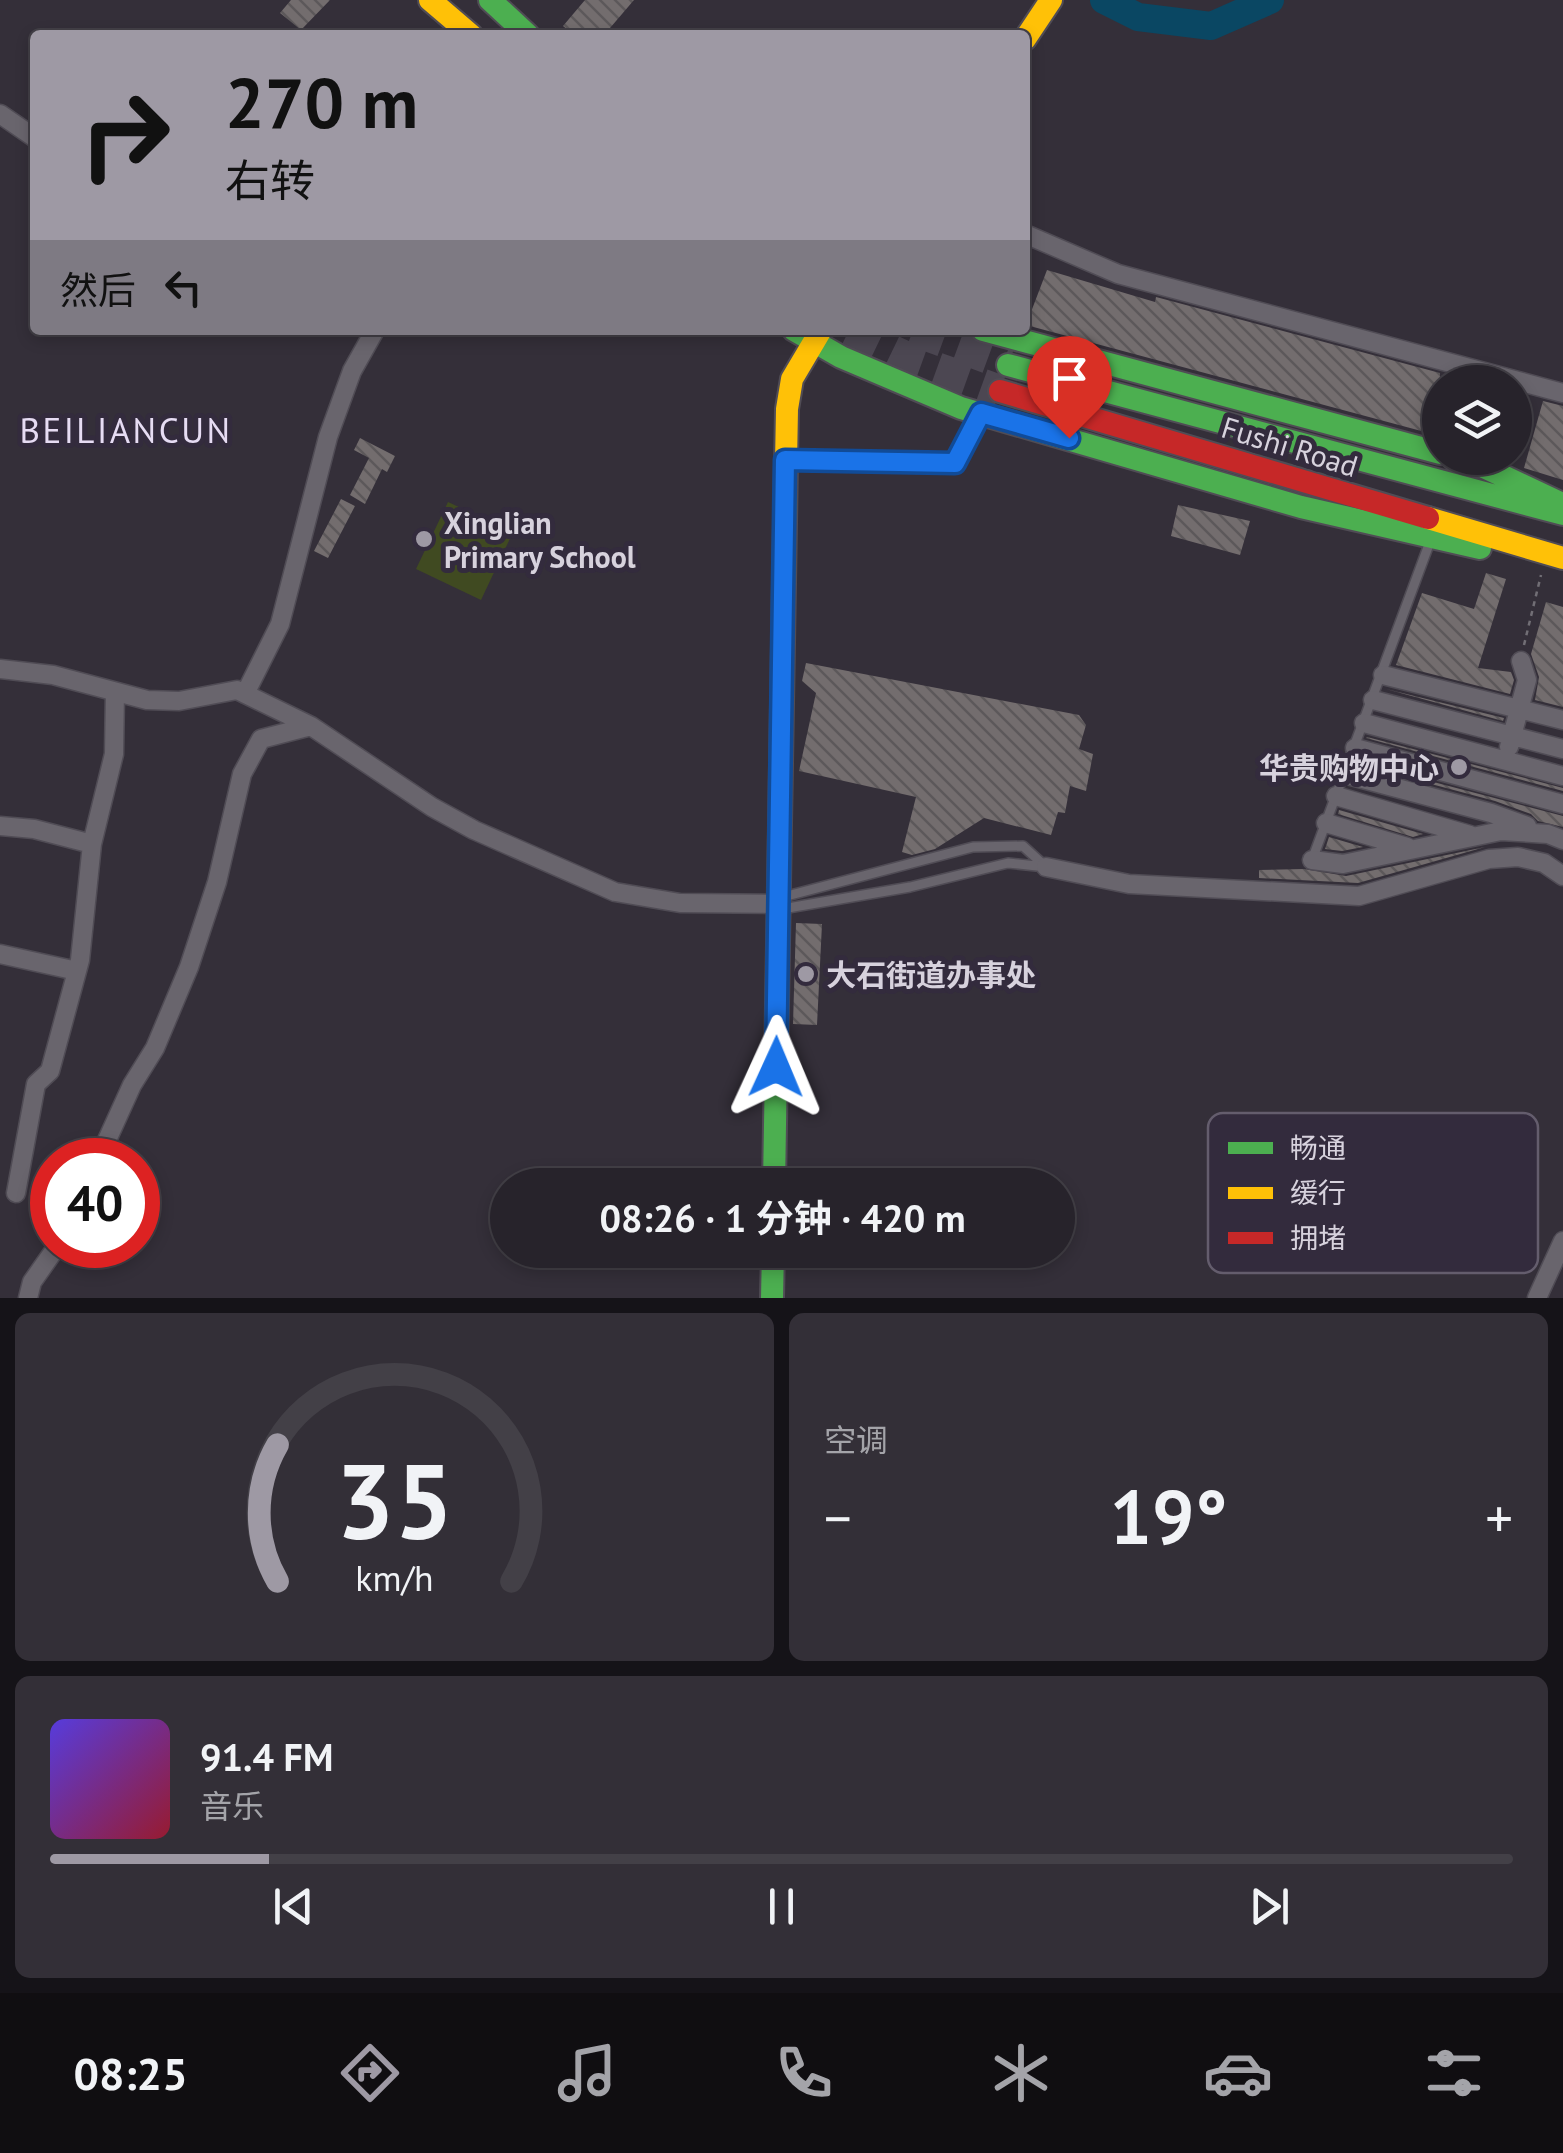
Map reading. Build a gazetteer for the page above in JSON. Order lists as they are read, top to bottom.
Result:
{
  "streets": {
    "main road": ["Fushi Road"]
  },
  "districts": ["BEILIANCUN"],
  "places": ["Xinglian Primary School", "华贵购物中心", "大石街道办事处"],
  "legend": ["畅通", "缓行", "拥堵"],
  "page": {
    "turn": ["270 m", "右转"],
    "then": "然后",
    "limit": "40",
    "trip": "08:26 · 1 分钟 · 420 m",
    "tile": "空调",
    "heat": ["−", "19°", "+"],
    "song": ["91.4 FM", "音乐"],
    "tabs": "08:25",
    "gauge": ["35", "km/h"]
  }
}
